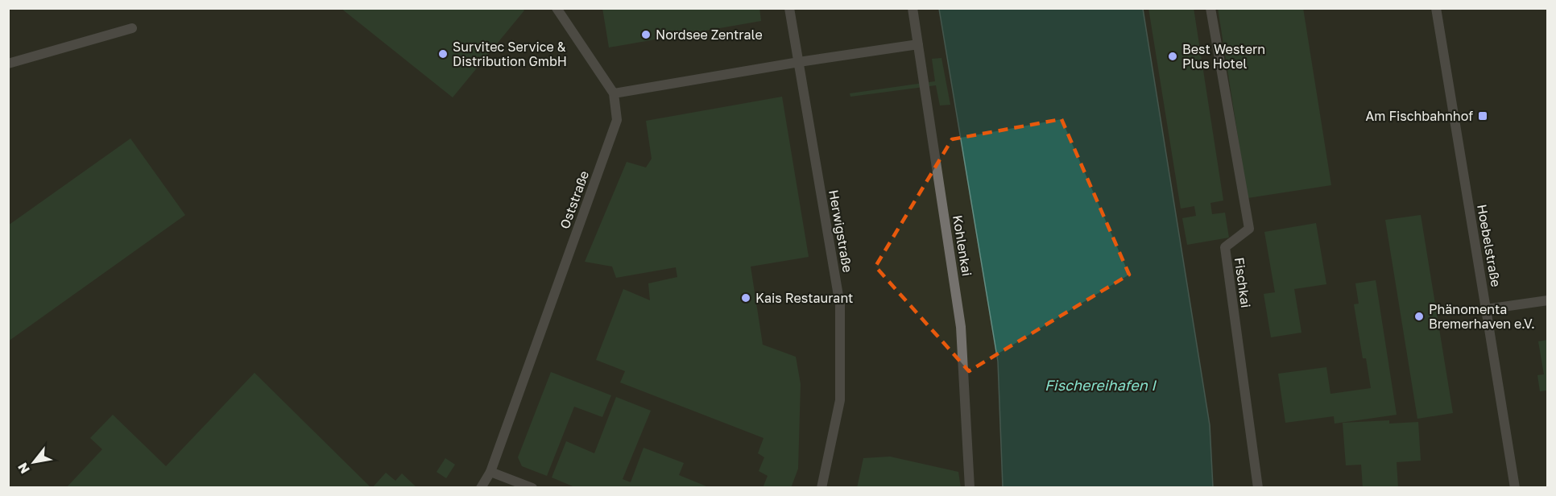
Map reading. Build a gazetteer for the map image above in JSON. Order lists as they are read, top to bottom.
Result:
{
  "streets": {
    "street": [
      "Oststraße",
      "Herwigstraße",
      "Kohlenkai",
      "Hoebelstraße",
      "Fischkai"
    ]
  },
  "water": ["Fischereihafen I"],
  "places": {
    "other": [
      "Nordsee Zentrale",
      "Survitec Service & Distribution GmbH",
      "Best Western Plus Hotel",
      "Kais Restaurant",
      "Phänomenta Bremerhaven e.V."
    ],
    "transit": ["Am Fischbahnhof"]
  },
  "north": "bottom left"
}
